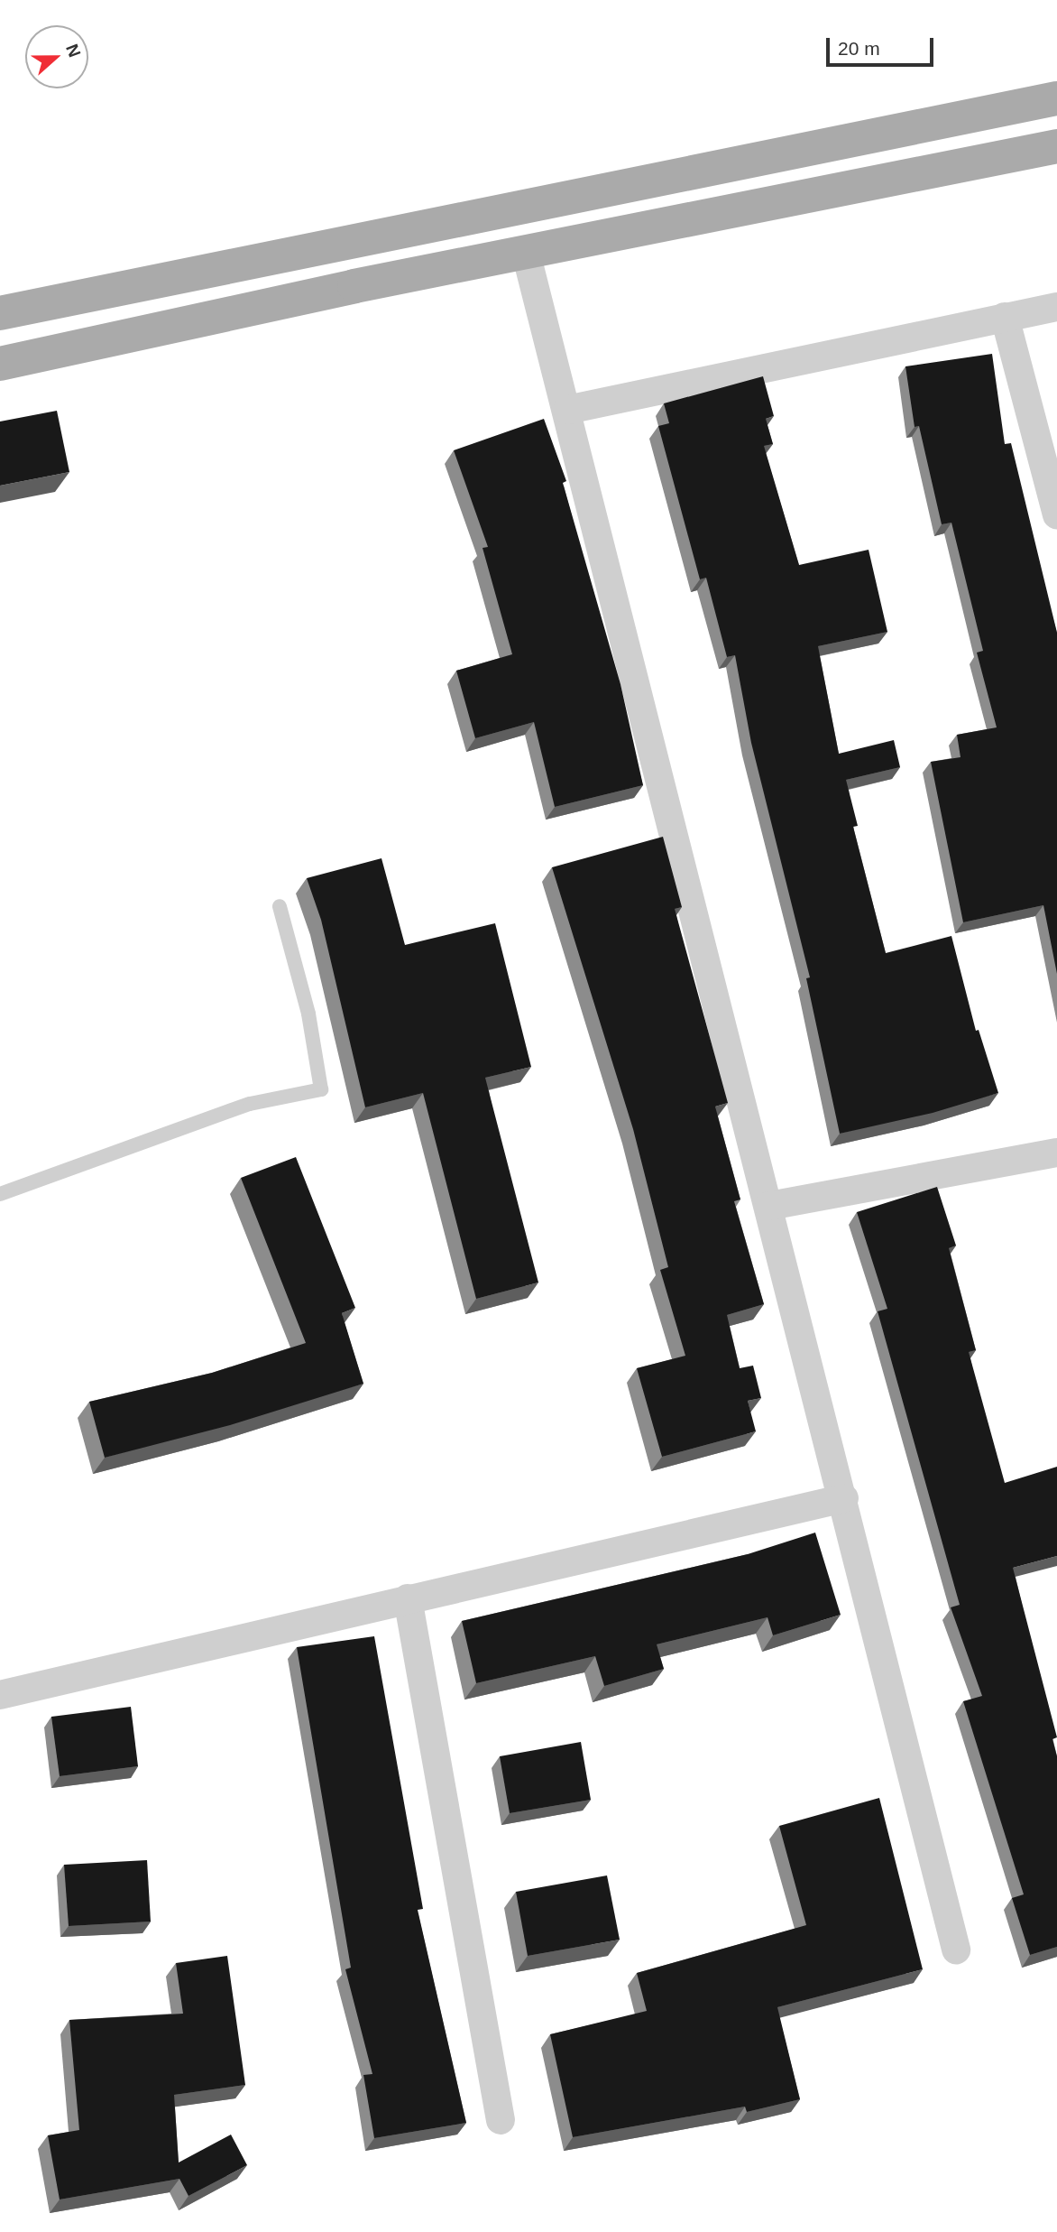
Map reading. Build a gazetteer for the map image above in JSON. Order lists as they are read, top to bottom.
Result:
{
  "scale_bar": "20 m",
  "north": "right"
}
